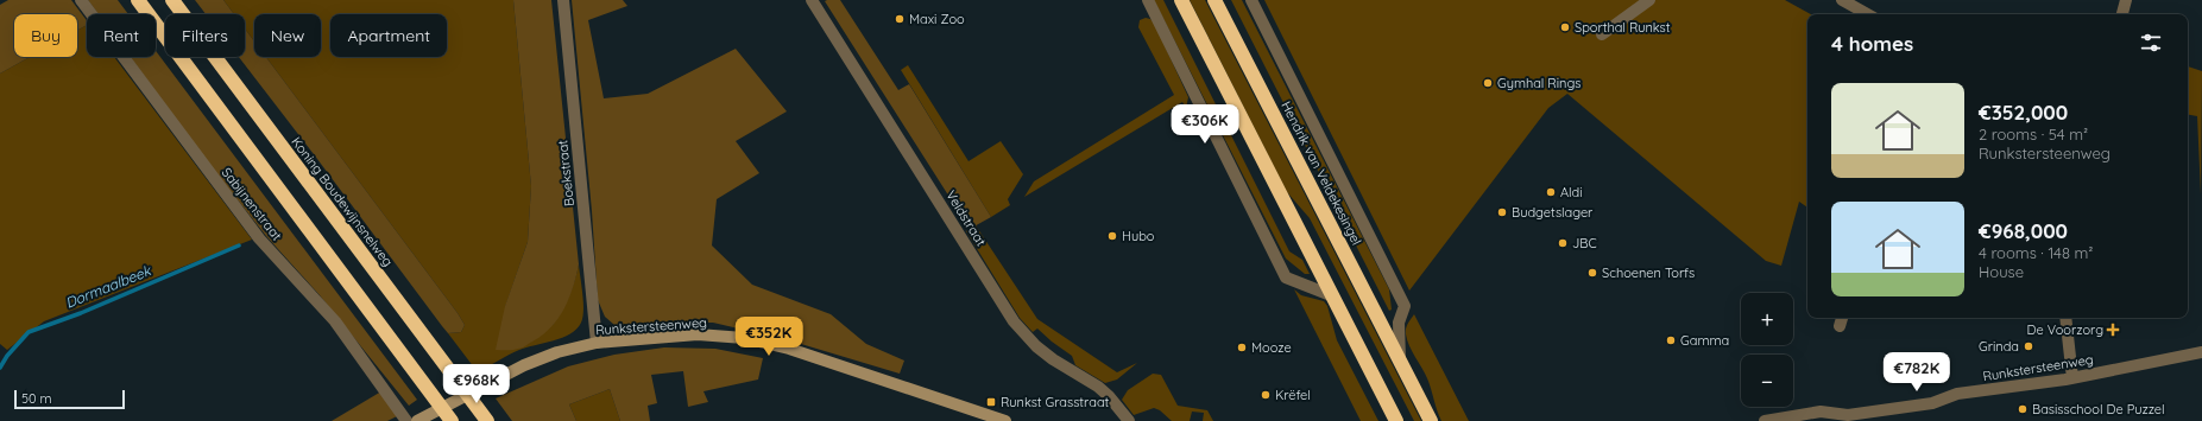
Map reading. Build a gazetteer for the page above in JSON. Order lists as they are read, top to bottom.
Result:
{
  "streets": {
    "highway": ["Hendrik van Veldekesingel", "Koning Boudewijnsnelweg"],
    "street": [
      "Boekstraat",
      "Sabijnenstraat",
      "Veldstraat",
      "Runkstersteenweg"
    ]
  },
  "crossings": [
    ["Boekstraat", "Runkstersteenweg"]
  ],
  "water": ["Dormaalbeek"],
  "places": {
    "other": [
      "Maxi Zoo",
      "Sporthal Runkst",
      "Gymhal Rings",
      "Aldi",
      "Budgetslager",
      "Hubo",
      "JBC",
      "Schoenen Torfs",
      "Gamma",
      "Grinda",
      "Mooze",
      "Krëfel",
      "Basisschool De Puzzel"
    ],
    "health": ["De Voorzorg"],
    "transit": ["Runkst Grasstraat"]
  },
  "scale_bar": "50 m",
  "page": {
    "chip": [
      "Buy",
      "Rent",
      "Filters",
      "New",
      "Apartment"
    ],
    "heading": "4 homes",
    "list": [
      {
        "name": "€352,000",
        "note": "2 rooms · 54 m² · Runkstersteenweg"
      },
      {
        "name": "€968,000",
        "note": "4 rooms · 148 m² · House"
      }
    ],
    "price": [
      "€306K",
      "€352K",
      "€782K",
      "€968K"
    ],
    "map_buttons": ["+", "−"],
    "scale": "50 m"
  }
}
